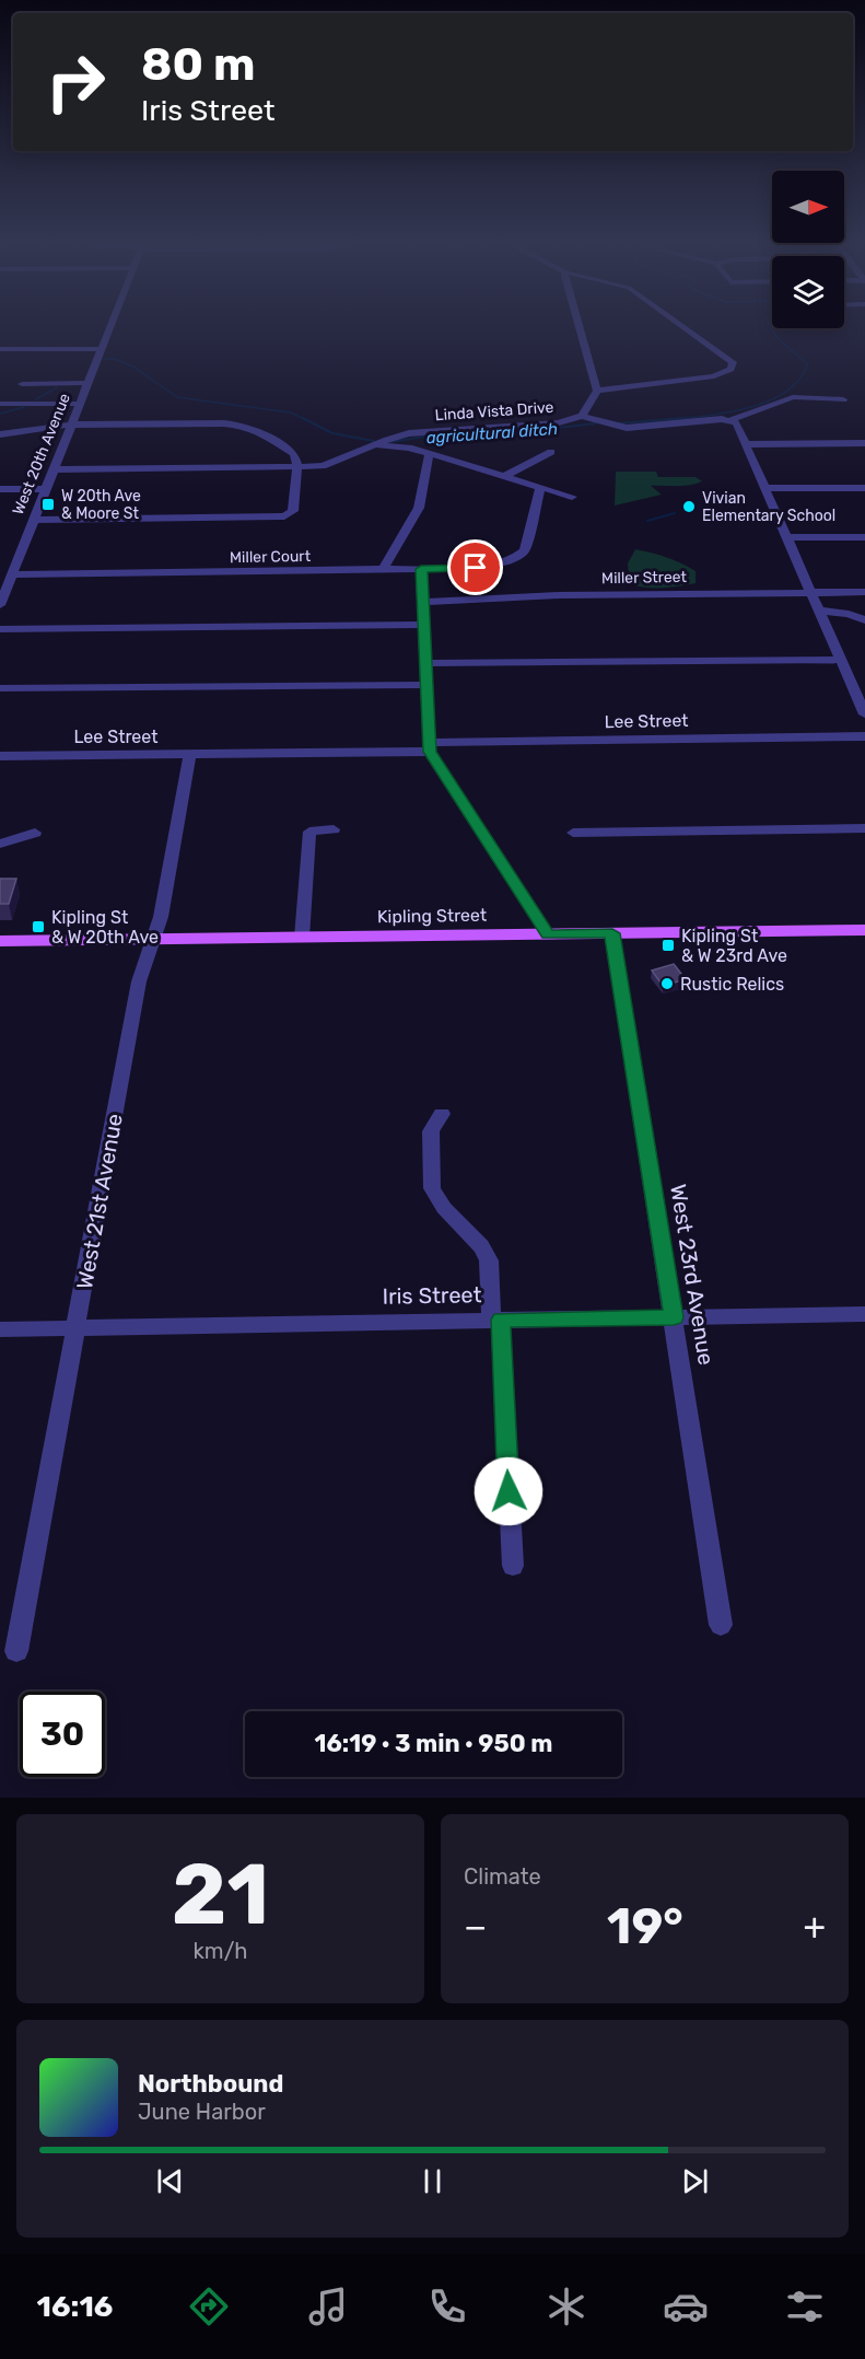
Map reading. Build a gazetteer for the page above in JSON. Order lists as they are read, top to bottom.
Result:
{
  "streets": {
    "main road": ["Kipling Street"],
    "street": [
      "Linda Vista Drive",
      "West 20th Avenue",
      "Miller Court",
      "Miller Street",
      "Lee Street",
      "West 21st Avenue",
      "West 23rd Avenue",
      "Iris Street"
    ]
  },
  "crossings": [
    ["Linda Vista Drive", "West 20th Avenue"],
    ["West 20th Avenue", "Miller Court"],
    ["Lee Street", "West 21st Avenue"],
    ["Kipling Street", "West 21st Avenue"],
    ["Kipling Street", "West 23rd Avenue"],
    ["West 21st Avenue", "Iris Street"],
    ["West 23rd Avenue", "Iris Street"]
  ],
  "water": ["agricultural ditch"],
  "places": {
    "transit": ["W 20th Ave & Moore St", "Kipling St & W 20th Ave", "Kipling St & W 23rd Ave"],
    "other": ["Vivian Elementary School", "Rustic Relics"]
  },
  "north": "right",
  "page": {
    "turn": ["80 m", "Iris Street"],
    "limit": "30",
    "trip": "16:19 · 3 min · 950 m",
    "tile": [
      ["21", "km/h"],
      "Climate"
    ],
    "heat": ["−", "19°", "+"],
    "song": ["Northbound", "June Harbor"],
    "tabs": "16:16"
  }
}
